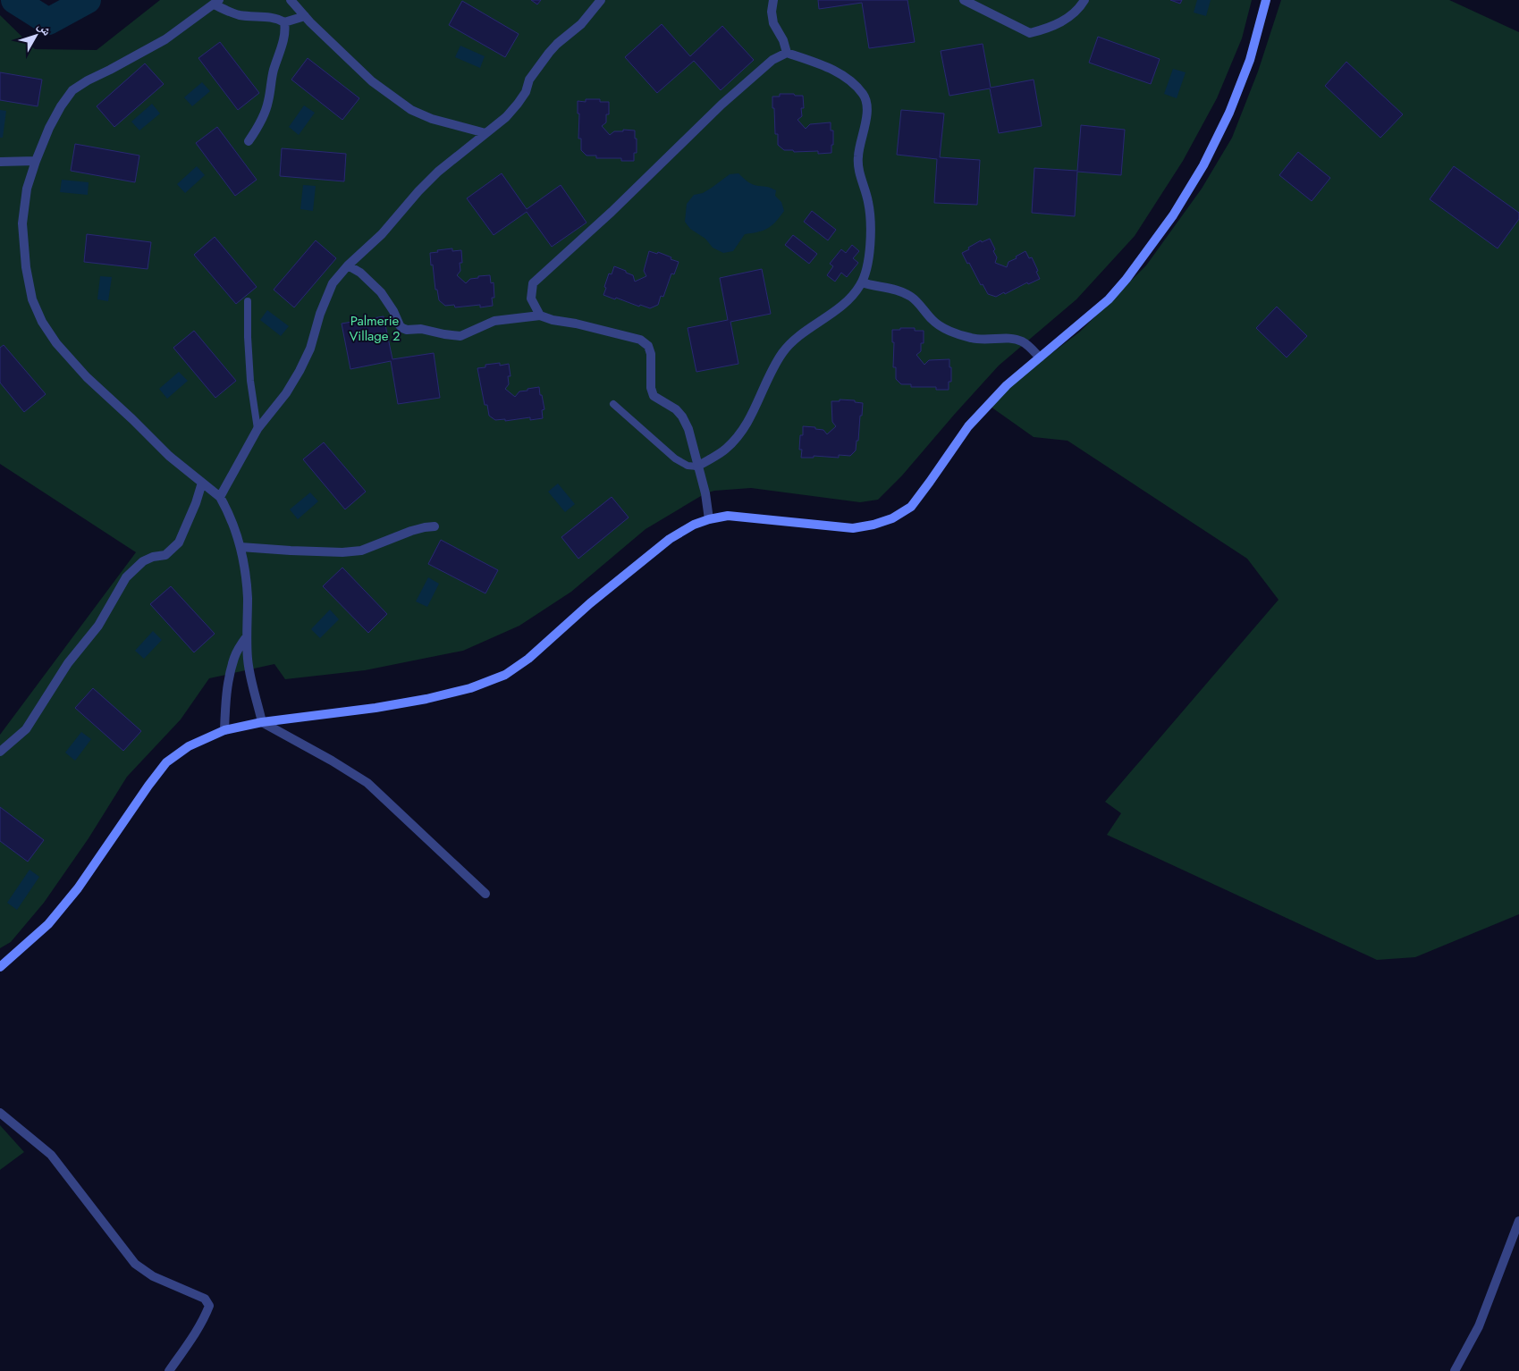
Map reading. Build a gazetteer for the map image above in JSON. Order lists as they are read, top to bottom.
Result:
{
  "parks": ["Palmerie Village 2"],
  "north": "top right"
}
